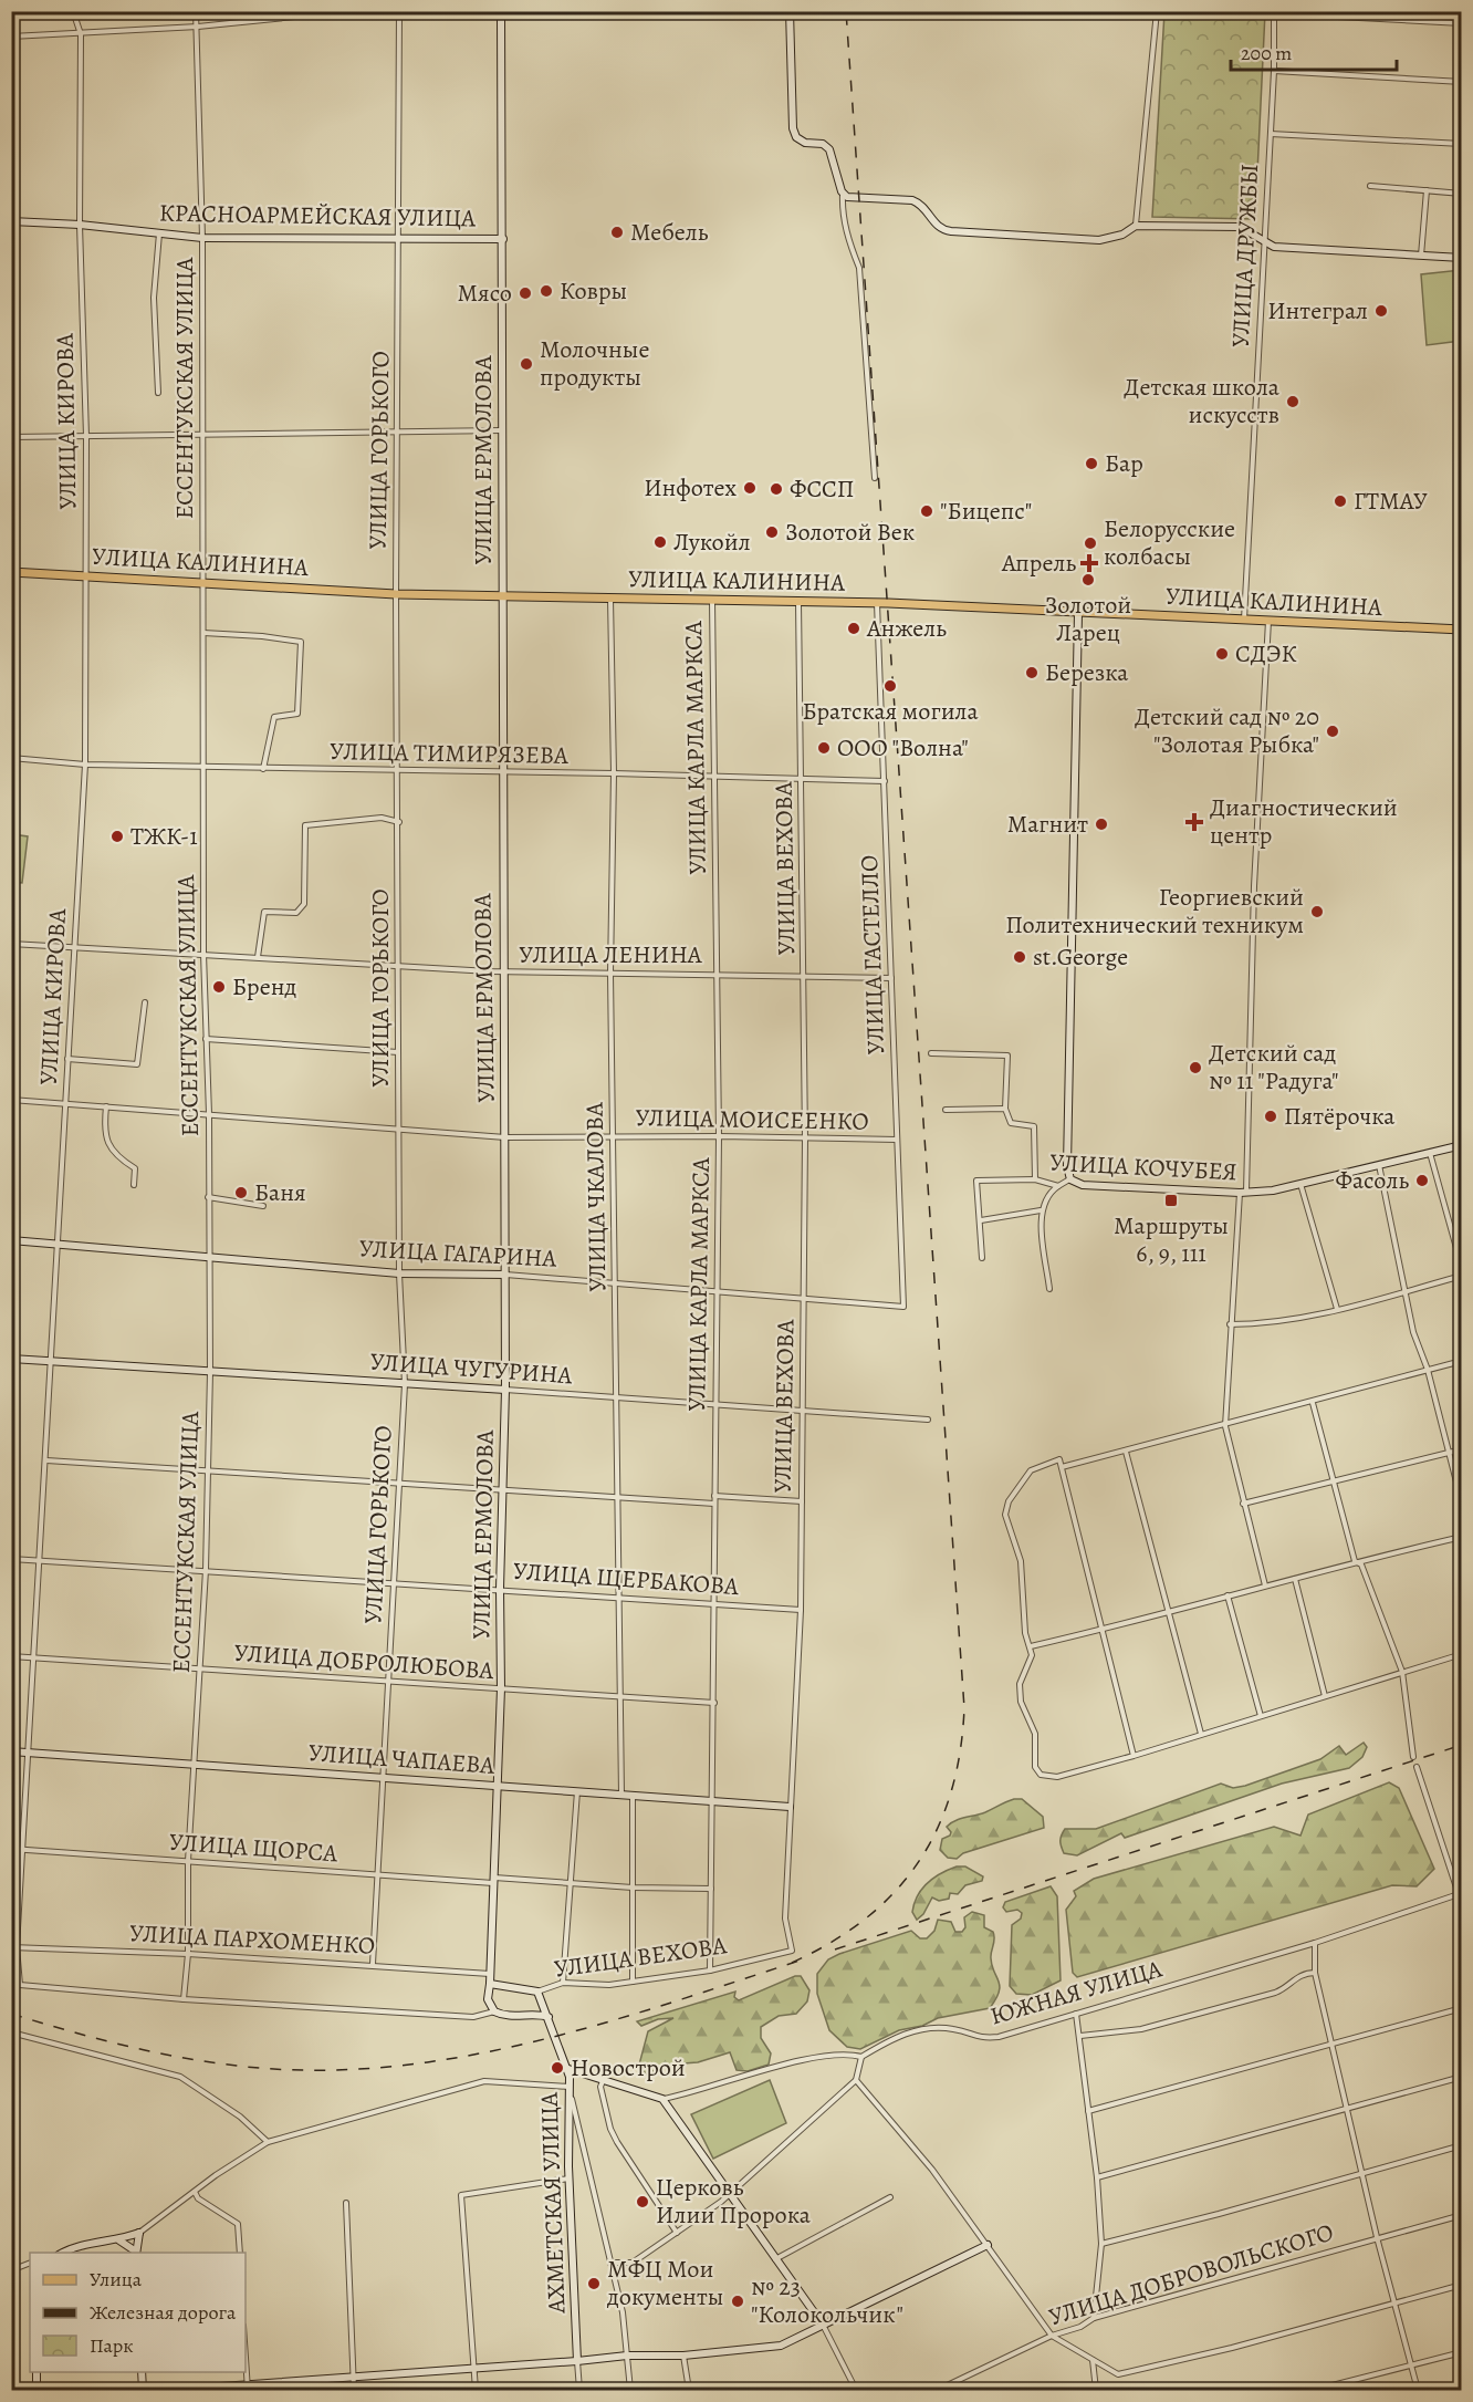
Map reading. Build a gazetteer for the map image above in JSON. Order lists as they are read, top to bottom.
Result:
{
  "streets": {
    "main road": ["УЛИЦА КАЛИНИНА"],
    "street": [
      "КРАСНОАРМЕЙСКАЯ УЛИЦА",
      "УЛИЦА ДРУЖБЫ",
      "ЕССЕНТУКСКАЯ УЛИЦА",
      "УЛИЦА КИРОВА",
      "УЛИЦА ГОРЬКОГО",
      "УЛИЦА ЕРМОЛОВА",
      "УЛИЦА КАРЛА МАРКСА",
      "УЛИЦА ТИМИРЯЗЕВА",
      "УЛИЦА ВЕХОВА",
      "УЛИЦА ЛЕНИНА",
      "УЛИЦА ГАСТЕЛЛО",
      "УЛИЦА МОИСЕЕНКО",
      "УЛИЦА КОЧУБЕЯ",
      "УЛИЦА ЧКАЛОВА",
      "УЛИЦА ГАГАРИНА",
      "УЛИЦА ЧУГУРИНА",
      "УЛИЦА ЩЕРБАКОВА",
      "УЛИЦА ДОБРОЛЮБОВА",
      "УЛИЦА ЧАПАЕВА",
      "УЛИЦА ЩОРСА",
      "УЛИЦА ПАРХОМЕНКО",
      "ЮЖНАЯ УЛИЦА",
      "АХМЕТСКАЯ УЛИЦА",
      "УЛИЦА ДОБРОВОЛЬСКОГО"
    ]
  },
  "crossings": [
    ["КРАСНОАРМЕЙСКАЯ УЛИЦА", "ЕССЕНТУКСКАЯ УЛИЦА"],
    ["КРАСНОАРМЕЙСКАЯ УЛИЦА", "УЛИЦА КИРОВА"],
    ["КРАСНОАРМЕЙСКАЯ УЛИЦА", "УЛИЦА ГОРЬКОГО"],
    ["КРАСНОАРМЕЙСКАЯ УЛИЦА", "УЛИЦА ЕРМОЛОВА"],
    ["УЛИЦА ДРУЖБЫ", "УЛИЦА КАЛИНИНА"],
    ["ЕССЕНТУКСКАЯ УЛИЦА", "УЛИЦА КИРОВА"],
    ["ЕССЕНТУКСКАЯ УЛИЦА", "УЛИЦА КАЛИНИНА"],
    ["ЕССЕНТУКСКАЯ УЛИЦА", "УЛИЦА ТИМИРЯЗЕВА"],
    ["ЕССЕНТУКСКАЯ УЛИЦА", "УЛИЦА ЛЕНИНА"],
    ["ЕССЕНТУКСКАЯ УЛИЦА", "УЛИЦА МОИСЕЕНКО"],
    ["ЕССЕНТУКСКАЯ УЛИЦА", "УЛИЦА ГАГАРИНА"],
    ["ЕССЕНТУКСКАЯ УЛИЦА", "УЛИЦА ЧУГУРИНА"],
    ["ЕССЕНТУКСКАЯ УЛИЦА", "УЛИЦА ЩЕРБАКОВА"],
    ["ЕССЕНТУКСКАЯ УЛИЦА", "УЛИЦА ДОБРОЛЮБОВА"],
    ["ЕССЕНТУКСКАЯ УЛИЦА", "УЛИЦА ЧАПАЕВА"],
    ["ЕССЕНТУКСКАЯ УЛИЦА", "УЛИЦА ЩОРСА"],
    ["ЕССЕНТУКСКАЯ УЛИЦА", "УЛИЦА ПАРХОМЕНКО"],
    ["УЛИЦА КИРОВА", "УЛИЦА КАЛИНИНА"],
    ["УЛИЦА КИРОВА", "УЛИЦА ТИМИРЯЗЕВА"],
    ["УЛИЦА КИРОВА", "УЛИЦА ЛЕНИНА"],
    ["УЛИЦА КИРОВА", "УЛИЦА МОИСЕЕНКО"],
    ["УЛИЦА КИРОВА", "УЛИЦА ГАГАРИНА"],
    ["УЛИЦА КИРОВА", "УЛИЦА ЧУГУРИНА"],
    ["УЛИЦА КИРОВА", "УЛИЦА ЩЕРБАКОВА"],
    ["УЛИЦА КИРОВА", "УЛИЦА ДОБРОЛЮБОВА"],
    ["УЛИЦА КИРОВА", "УЛИЦА ЧАПАЕВА"],
    ["УЛИЦА КИРОВА", "УЛИЦА ЩОРСА"],
    ["УЛИЦА КИРОВА", "УЛИЦА ПАРХОМЕНКО"],
    ["УЛИЦА ГОРЬКОГО", "УЛИЦА КАЛИНИНА"],
    ["УЛИЦА ГОРЬКОГО", "УЛИЦА ТИМИРЯЗЕВА"],
    ["УЛИЦА ГОРЬКОГО", "УЛИЦА ЛЕНИНА"],
    ["УЛИЦА ГОРЬКОГО", "УЛИЦА МОИСЕЕНКО"],
    ["УЛИЦА ГОРЬКОГО", "УЛИЦА ГАГАРИНА"],
    ["УЛИЦА ГОРЬКОГО", "УЛИЦА ЧУГУРИНА"],
    ["УЛИЦА ГОРЬКОГО", "УЛИЦА ЩЕРБАКОВА"],
    ["УЛИЦА ГОРЬКОГО", "УЛИЦА ДОБРОЛЮБОВА"],
    ["УЛИЦА ГОРЬКОГО", "УЛИЦА ЧАПАЕВА"],
    ["УЛИЦА ГОРЬКОГО", "УЛИЦА ЩОРСА"],
    ["УЛИЦА ГОРЬКОГО", "УЛИЦА ПАРХОМЕНКО"],
    ["УЛИЦА ЕРМОЛОВА", "УЛИЦА КАЛИНИНА"],
    ["УЛИЦА ЕРМОЛОВА", "УЛИЦА ТИМИРЯЗЕВА"],
    ["УЛИЦА ЕРМОЛОВА", "УЛИЦА ЛЕНИНА"],
    ["УЛИЦА ЕРМОЛОВА", "УЛИЦА МОИСЕЕНКО"],
    ["УЛИЦА ЕРМОЛОВА", "УЛИЦА ГАГАРИНА"],
    ["УЛИЦА ЕРМОЛОВА", "УЛИЦА ЧУГУРИНА"],
    ["УЛИЦА ЕРМОЛОВА", "УЛИЦА ЩЕРБАКОВА"],
    ["УЛИЦА ЕРМОЛОВА", "УЛИЦА ДОБРОЛЮБОВА"],
    ["УЛИЦА ЕРМОЛОВА", "УЛИЦА ЧАПАЕВА"],
    ["УЛИЦА ЕРМОЛОВА", "УЛИЦА ЩОРСА"],
    ["УЛИЦА ЕРМОЛОВА", "УЛИЦА ПАРХОМЕНКО"],
    ["УЛИЦА КАЛИНИНА", "УЛИЦА КАРЛА МАРКСА"],
    ["УЛИЦА КАЛИНИНА", "УЛИЦА ВЕХОВА"],
    ["УЛИЦА КАЛИНИНА", "УЛИЦА ГАСТЕЛЛО"],
    ["УЛИЦА КАЛИНИНА", "УЛИЦА ЧКАЛОВА"],
    ["УЛИЦА КАРЛА МАРКСА", "УЛИЦА ТИМИРЯЗЕВА"],
    ["УЛИЦА КАРЛА МАРКСА", "УЛИЦА ВЕХОВА"],
    ["УЛИЦА КАРЛА МАРКСА", "УЛИЦА ЛЕНИНА"],
    ["УЛИЦА КАРЛА МАРКСА", "УЛИЦА МОИСЕЕНКО"],
    ["УЛИЦА КАРЛА МАРКСА", "УЛИЦА ГАГАРИНА"],
    ["УЛИЦА КАРЛА МАРКСА", "УЛИЦА ЧУГУРИНА"],
    ["УЛИЦА КАРЛА МАРКСА", "УЛИЦА ЩЕРБАКОВА"],
    ["УЛИЦА КАРЛА МАРКСА", "УЛИЦА ДОБРОЛЮБОВА"],
    ["УЛИЦА КАРЛА МАРКСА", "УЛИЦА ЧАПАЕВА"],
    ["УЛИЦА КАРЛА МАРКСА", "УЛИЦА ЩОРСА"],
    ["УЛИЦА ТИМИРЯЗЕВА", "УЛИЦА ВЕХОВА"],
    ["УЛИЦА ТИМИРЯЗЕВА", "УЛИЦА ГАСТЕЛЛО"],
    ["УЛИЦА ТИМИРЯЗЕВА", "УЛИЦА ЧКАЛОВА"],
    ["УЛИЦА ВЕХОВА", "УЛИЦА ЛЕНИНА"],
    ["УЛИЦА ВЕХОВА", "УЛИЦА МОИСЕЕНКО"],
    ["УЛИЦА ВЕХОВА", "УЛИЦА ГАГАРИНА"],
    ["УЛИЦА ВЕХОВА", "УЛИЦА ЧУГУРИНА"],
    ["УЛИЦА ВЕХОВА", "УЛИЦА ЩЕРБАКОВА"],
    ["УЛИЦА ВЕХОВА", "УЛИЦА ЧАПАЕВА"],
    ["УЛИЦА ВЕХОВА", "АХМЕТСКАЯ УЛИЦА"],
    ["УЛИЦА ЛЕНИНА", "УЛИЦА ГАСТЕЛЛО"],
    ["УЛИЦА ЛЕНИНА", "УЛИЦА ЧКАЛОВА"],
    ["УЛИЦА ГАСТЕЛЛО", "УЛИЦА МОИСЕЕНКО"],
    ["УЛИЦА ГАСТЕЛЛО", "УЛИЦА ГАГАРИНА"],
    ["УЛИЦА МОИСЕЕНКО", "УЛИЦА ЧКАЛОВА"],
    ["УЛИЦА ЧКАЛОВА", "УЛИЦА ГАГАРИНА"],
    ["УЛИЦА ЧКАЛОВА", "УЛИЦА ЧУГУРИНА"],
    ["УЛИЦА ЧКАЛОВА", "УЛИЦА ЩЕРБАКОВА"],
    ["УЛИЦА ЧКАЛОВА", "УЛИЦА ДОБРОЛЮБОВА"],
    ["УЛИЦА ЧКАЛОВА", "УЛИЦА ЧАПАЕВА"]
  ],
  "places": {
    "other": [
      "Мебель",
      "Ковры",
      "Мясо",
      "Интеграл",
      "Молочные продукты",
      "Детская школа искусств",
      "Бар",
      "Инфотех",
      "ФССП",
      "ГТМАУ",
      "\"Бицепс\"",
      "Золотой Век",
      "Лукойл",
      "Белорусские колбасы",
      "Золотой Ларец",
      "Анжель",
      "СДЭК",
      "Березка",
      "Братская могила",
      "Детский сад № 20 \"Золотая Рыбка\"",
      "ООО \"Волна\"",
      "Магнит",
      "ТЖК-1",
      "Георгиевский Политехнический техникум",
      "st.George",
      "Бренд",
      "Детский сад № 11 \"Радуга\"",
      "Пятёрочка",
      "Фасоль",
      "Баня",
      "Новострой",
      "Церковь Илии Пророка",
      "МФЦ Мои документы",
      "№ 23 \"Колокольчик\""
    ],
    "health": ["Апрель", "Диагностический центр"],
    "transit": ["Маршруты 6, 9, 111"]
  },
  "legend": ["Улица", "Железная дорога", "Парк"],
  "scale_bar": "200 m"
}
